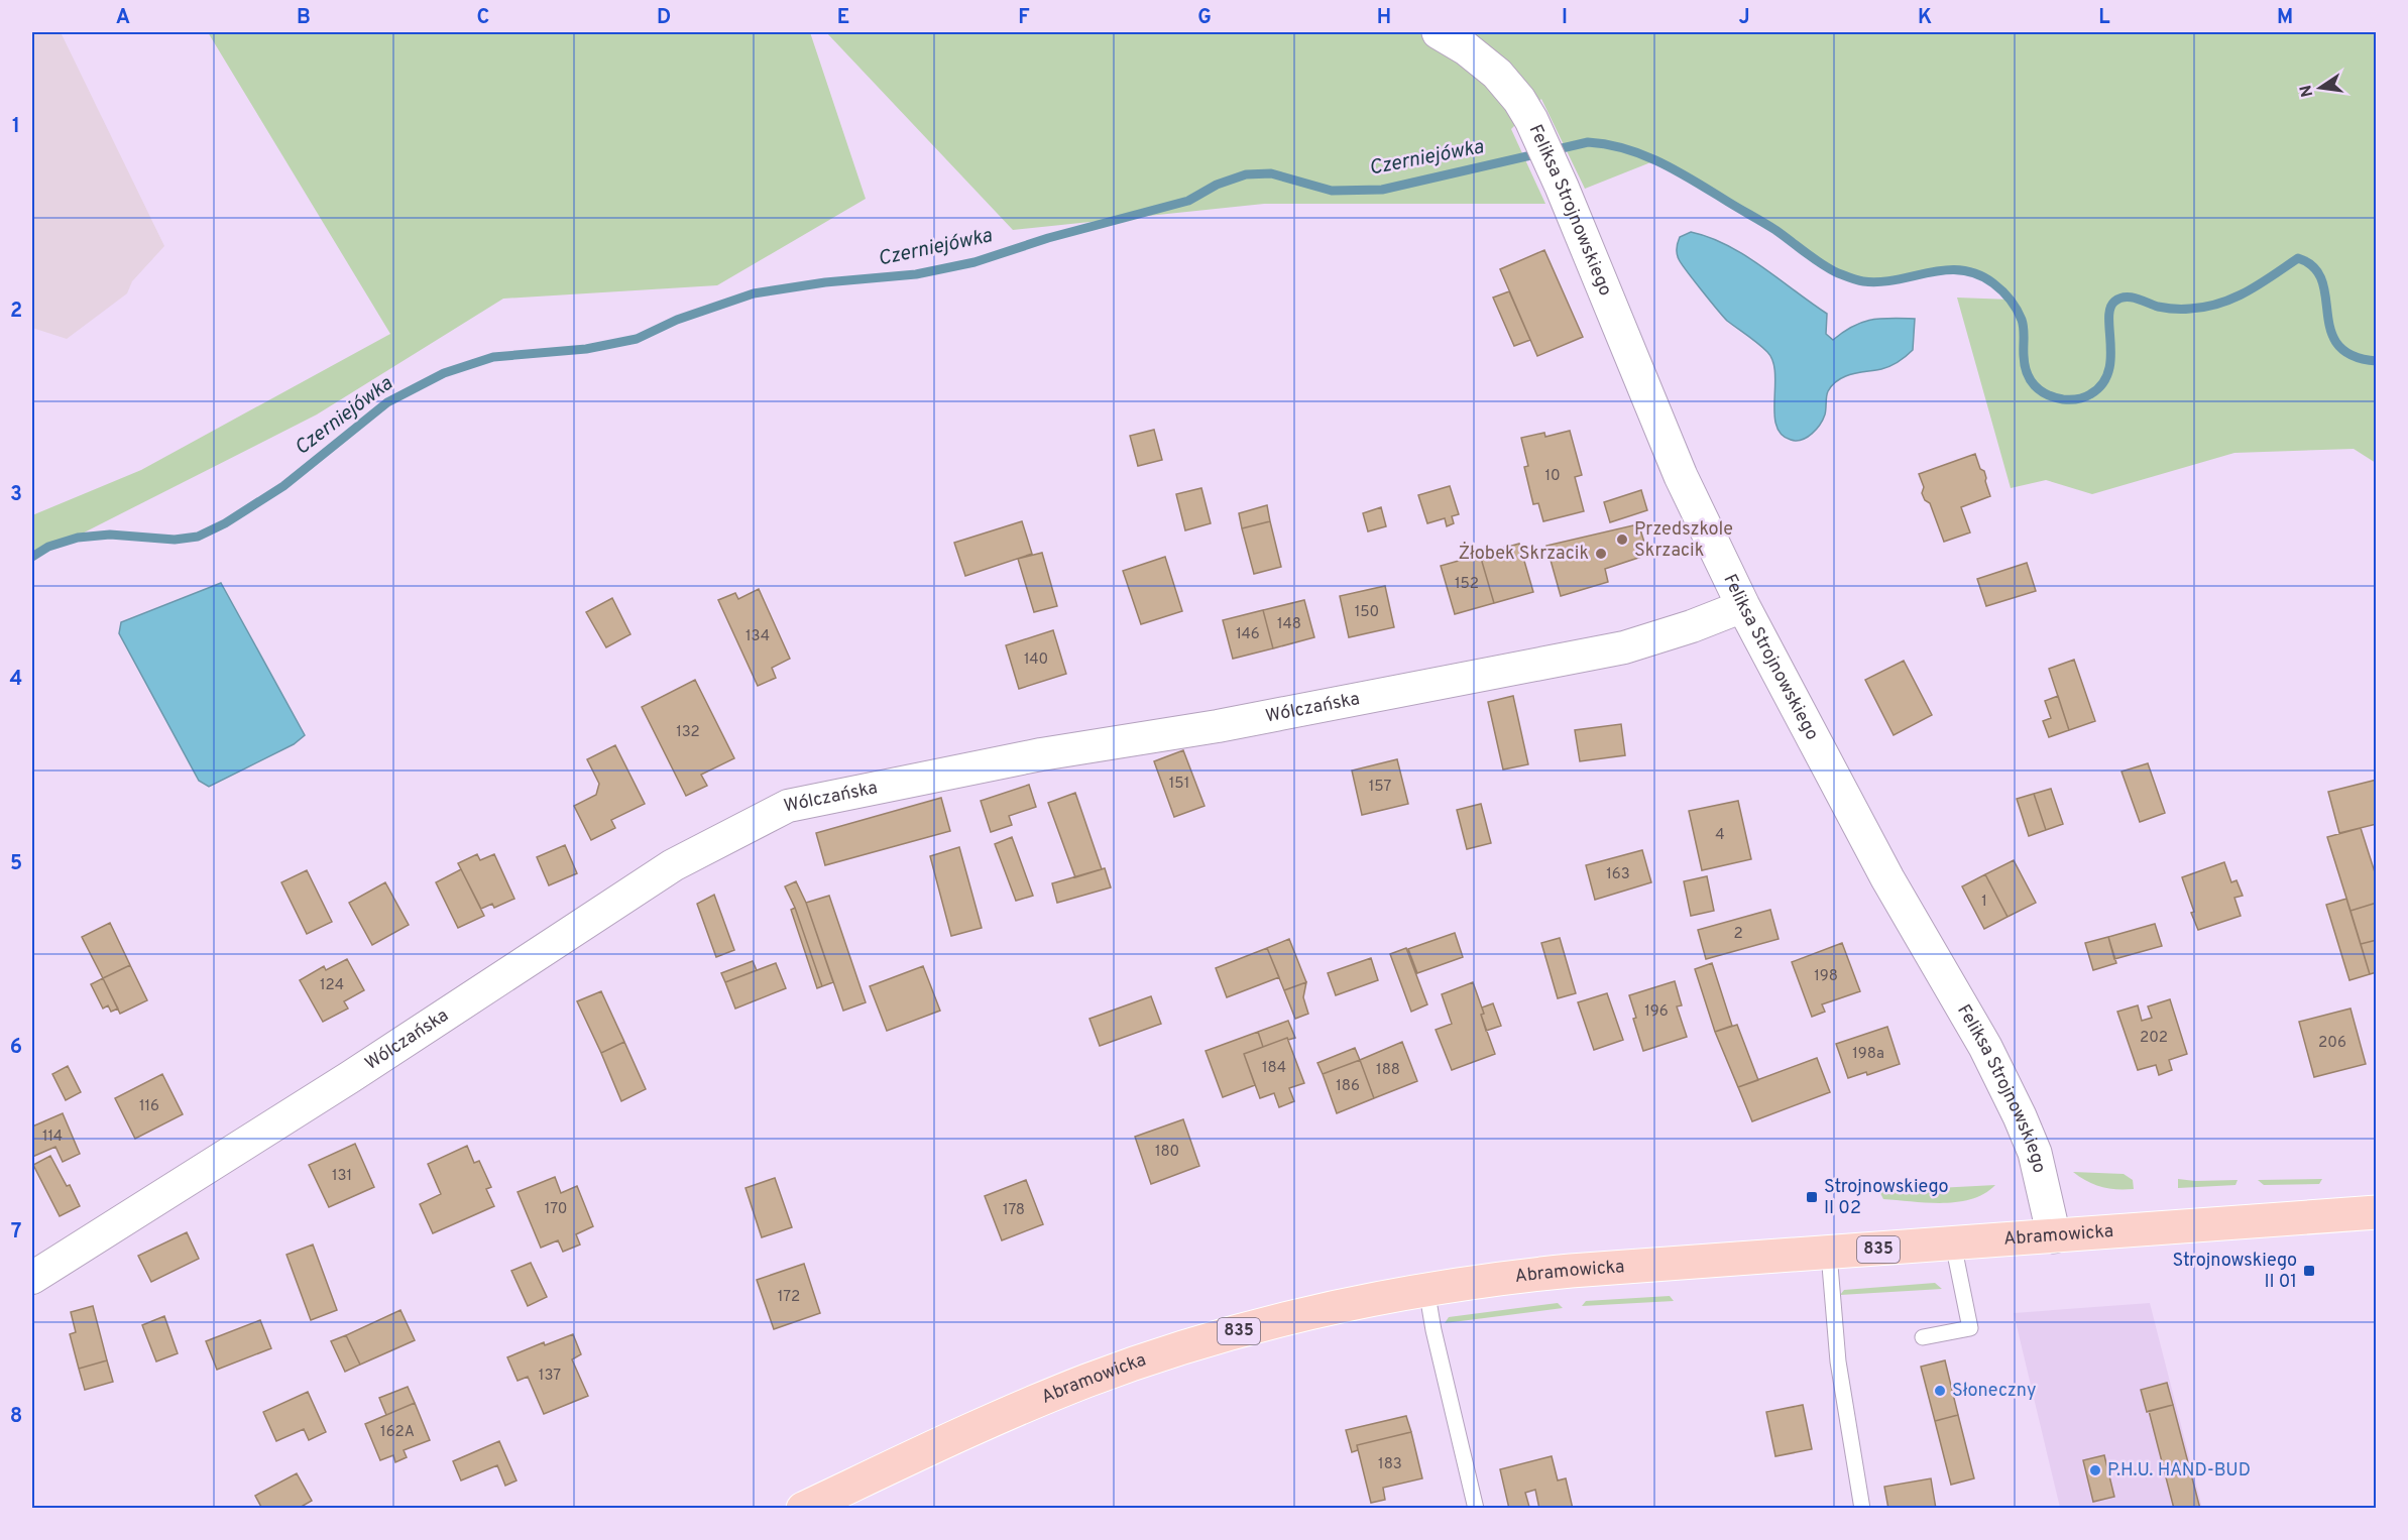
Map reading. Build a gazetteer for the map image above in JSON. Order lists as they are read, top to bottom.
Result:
{
  "streets": {
    "main road": ["Abramowicka", "835"],
    "street": ["Feliksa Strojnowskiego", "Wólczańska"]
  },
  "crossings": [
    ["Feliksa Strojnowskiego", "Wólczańska"],
    ["Feliksa Strojnowskiego", "Abramowicka"]
  ],
  "water": ["Czerniejówka"],
  "places": {
    "other": [
      "Przedszkole Skrzacik",
      "Żłobek Skrzacik",
      "Słoneczny",
      "P.H.U. HAND-BUD"
    ],
    "transit": ["Strojnowskiego II 02", "Strojnowskiego II 01"]
  },
  "house_numbers": [
    "10",
    "152",
    "150",
    "148",
    "146",
    "134",
    "140",
    "132",
    "151",
    "157",
    "4",
    "163",
    "1",
    "2",
    "198",
    "124",
    "196",
    "202",
    "206",
    "198a",
    "184",
    "188",
    "186",
    "116",
    "114",
    "180",
    "131",
    "170",
    "178",
    "172",
    "137",
    "162A",
    "183"
  ],
  "north": "left",
  "grid": {
    "columns": [
      "A",
      "B",
      "C",
      "D",
      "E",
      "F",
      "G",
      "H",
      "I",
      "J",
      "K",
      "L",
      "M"
    ],
    "rows": [
      "1",
      "2",
      "3",
      "4",
      "5",
      "6",
      "7",
      "8"
    ]
  }
}
